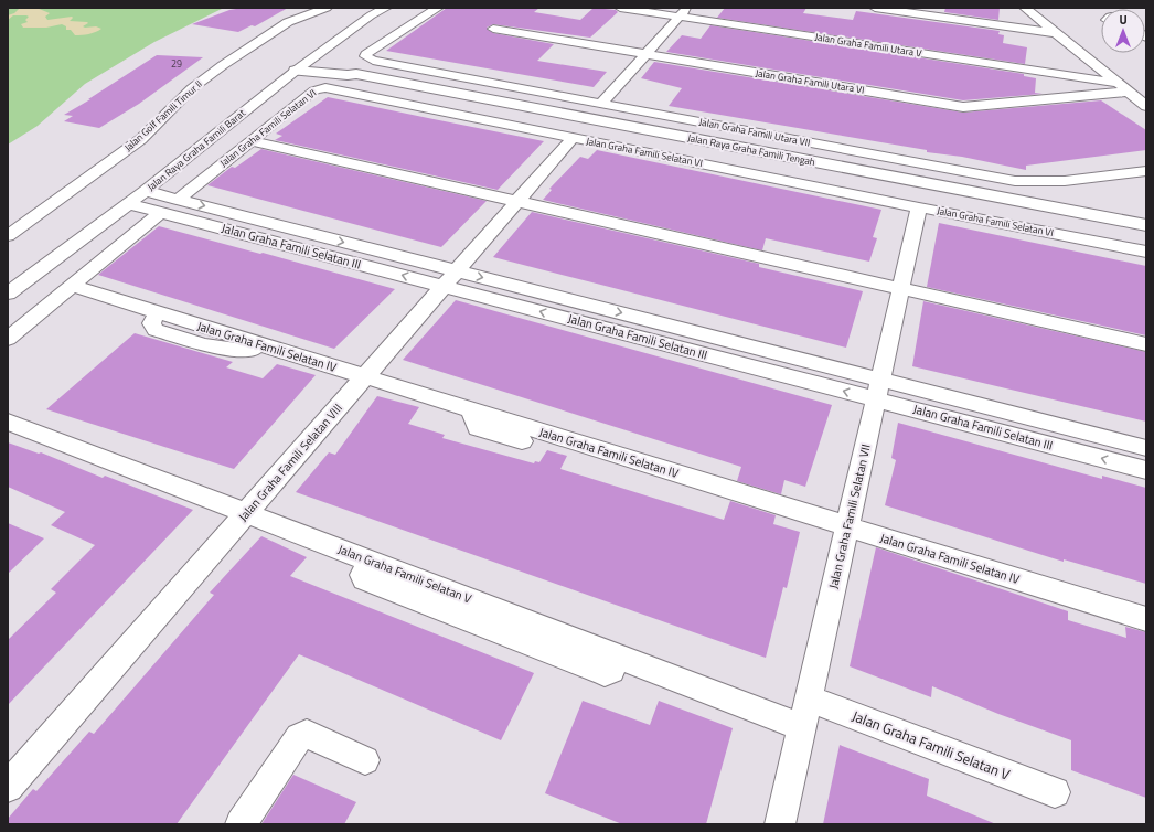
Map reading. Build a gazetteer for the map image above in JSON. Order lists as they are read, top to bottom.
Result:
{
  "streets": {
    "street": [
      "Jalan Graha Famili Utara V",
      "Jalan Graha Famili Utara VI",
      "Jalan Golf Famili Timur II",
      "Jalan Graha Famili Selatan VI",
      "Jalan Graha Famili Utara VII",
      "Jalan Raya Graha Famili Barat",
      "Jalan Raya Graha Famili Tengah",
      "Jalan Graha Famili Selatan III",
      "Jalan Graha Famili Selatan IV",
      "Jalan Graha Famili Selatan VIII",
      "Jalan Graha Famili Selatan VII",
      "Jalan Graha Famili Selatan V"
    ]
  },
  "crossings": [
    ["Jalan Graha Famili Selatan VI", "Jalan Graha Famili Selatan III"],
    ["Jalan Graha Famili Selatan VI", "Jalan Graha Famili Selatan VIII"],
    ["Jalan Graha Famili Selatan VI", "Jalan Graha Famili Selatan VII"],
    ["Jalan Raya Graha Famili Barat", "Jalan Raya Graha Famili Tengah"],
    ["Jalan Raya Graha Famili Barat", "Jalan Graha Famili Selatan III"],
    ["Jalan Graha Famili Selatan III", "Jalan Graha Famili Selatan VIII"],
    ["Jalan Graha Famili Selatan III", "Jalan Graha Famili Selatan VII"],
    ["Jalan Graha Famili Selatan IV", "Jalan Graha Famili Selatan VIII"],
    ["Jalan Graha Famili Selatan IV", "Jalan Graha Famili Selatan VII"],
    ["Jalan Graha Famili Selatan VIII", "Jalan Graha Famili Selatan V"],
    ["Jalan Graha Famili Selatan VII", "Jalan Graha Famili Selatan V"]
  ],
  "house_numbers": ["29"],
  "north": "top"
}
